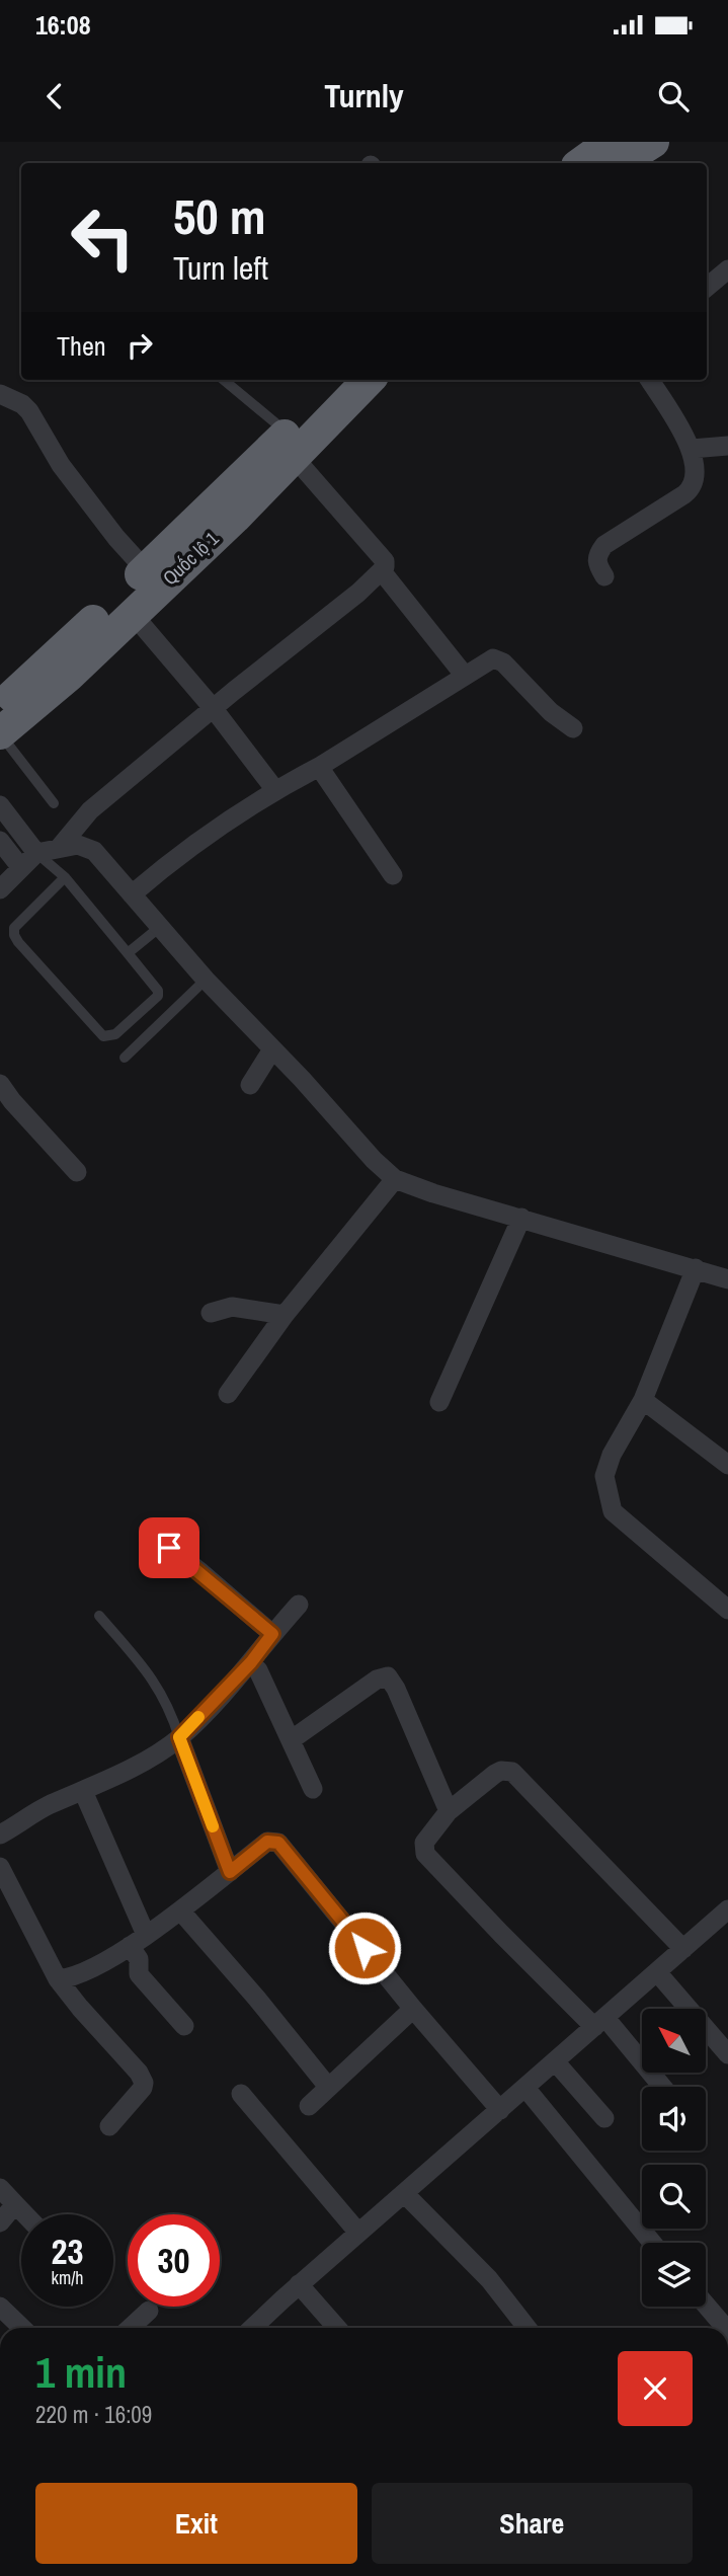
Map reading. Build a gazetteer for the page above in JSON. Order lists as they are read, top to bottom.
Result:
{
  "streets": {
    "highway": ["Quốc lộ 1"]
  },
  "north": "top left",
  "page": {
    "status": "16:08",
    "header": "Turnly",
    "turn": ["50 m", "Turn left"],
    "then": "Then",
    "speed": "23 km/h",
    "limit": "30",
    "heading": ["1 min", "220 m · 16:09"],
    "buttons": ["Exit", "Share"]
  }
}
